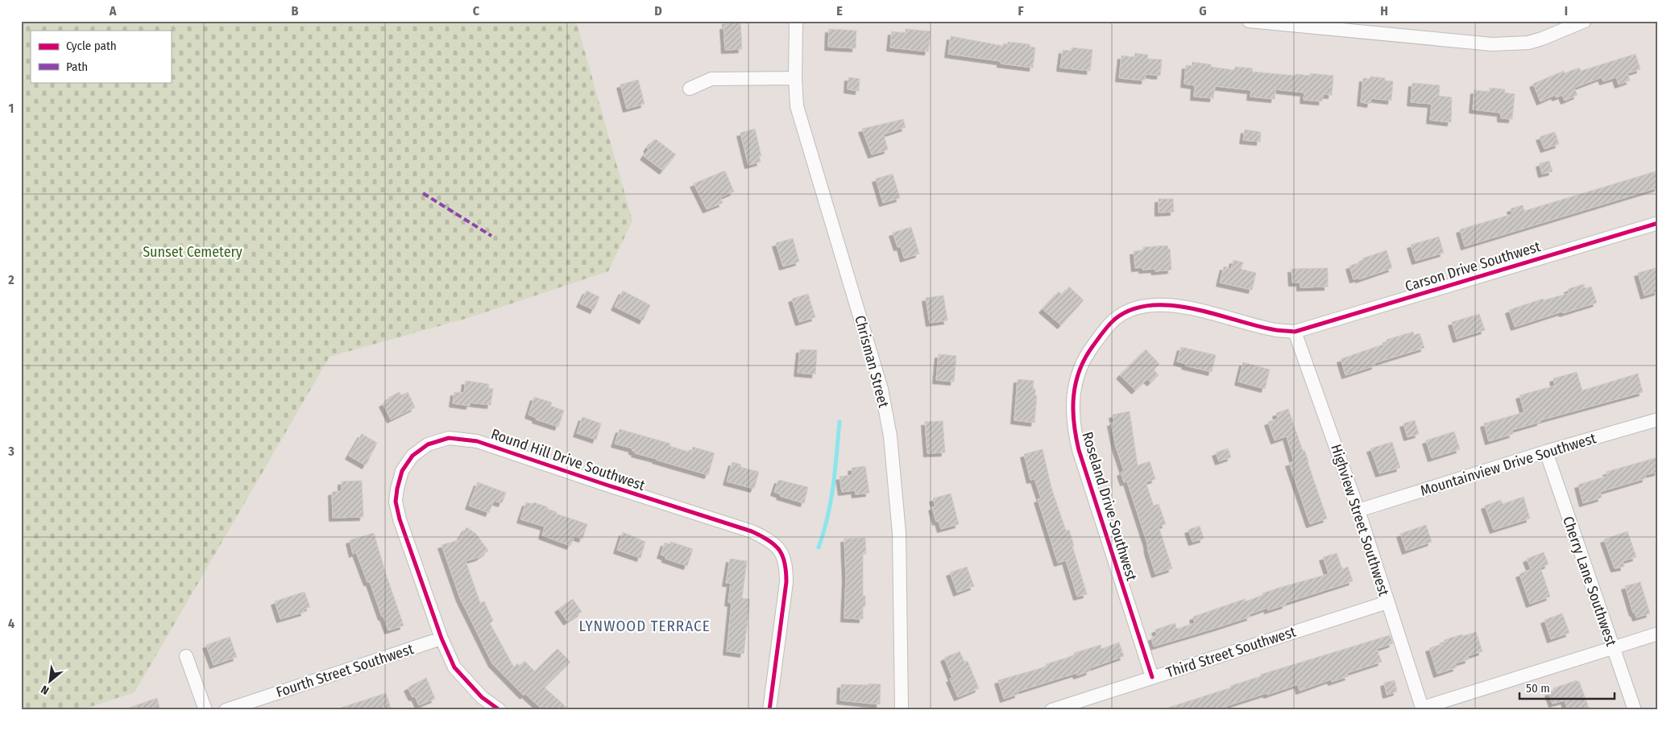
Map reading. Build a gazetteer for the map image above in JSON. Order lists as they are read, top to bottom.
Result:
{
  "streets": {
    "street": [
      "Carson Drive Southwest",
      "Chrisman Street",
      "Round Hill Drive Southwest",
      "Mountainview Drive Southwest",
      "Roseland Drive Southwest",
      "Highview Street Southwest",
      "Cherry Lane Southwest",
      "Third Street Southwest",
      "Fourth Street Southwest"
    ]
  },
  "crossings": [
    ["Carson Drive Southwest", "Roseland Drive Southwest"],
    ["Carson Drive Southwest", "Highview Street Southwest"],
    ["Round Hill Drive Southwest", "Fourth Street Southwest"],
    ["Mountainview Drive Southwest", "Highview Street Southwest"],
    ["Mountainview Drive Southwest", "Cherry Lane Southwest"],
    ["Roseland Drive Southwest", "Highview Street Southwest"],
    ["Roseland Drive Southwest", "Third Street Southwest"],
    ["Highview Street Southwest", "Third Street Southwest"]
  ],
  "districts": ["LYNWOOD TERRACE"],
  "parks": ["Sunset Cemetery"],
  "legend": ["Cycle path", "Path"],
  "scale_bar": "50 m",
  "north": "bottom left",
  "grid": {
    "columns": [
      "A",
      "B",
      "C",
      "D",
      "E",
      "F",
      "G",
      "H",
      "I"
    ],
    "rows": [
      "1",
      "2",
      "3",
      "4"
    ]
  }
}
